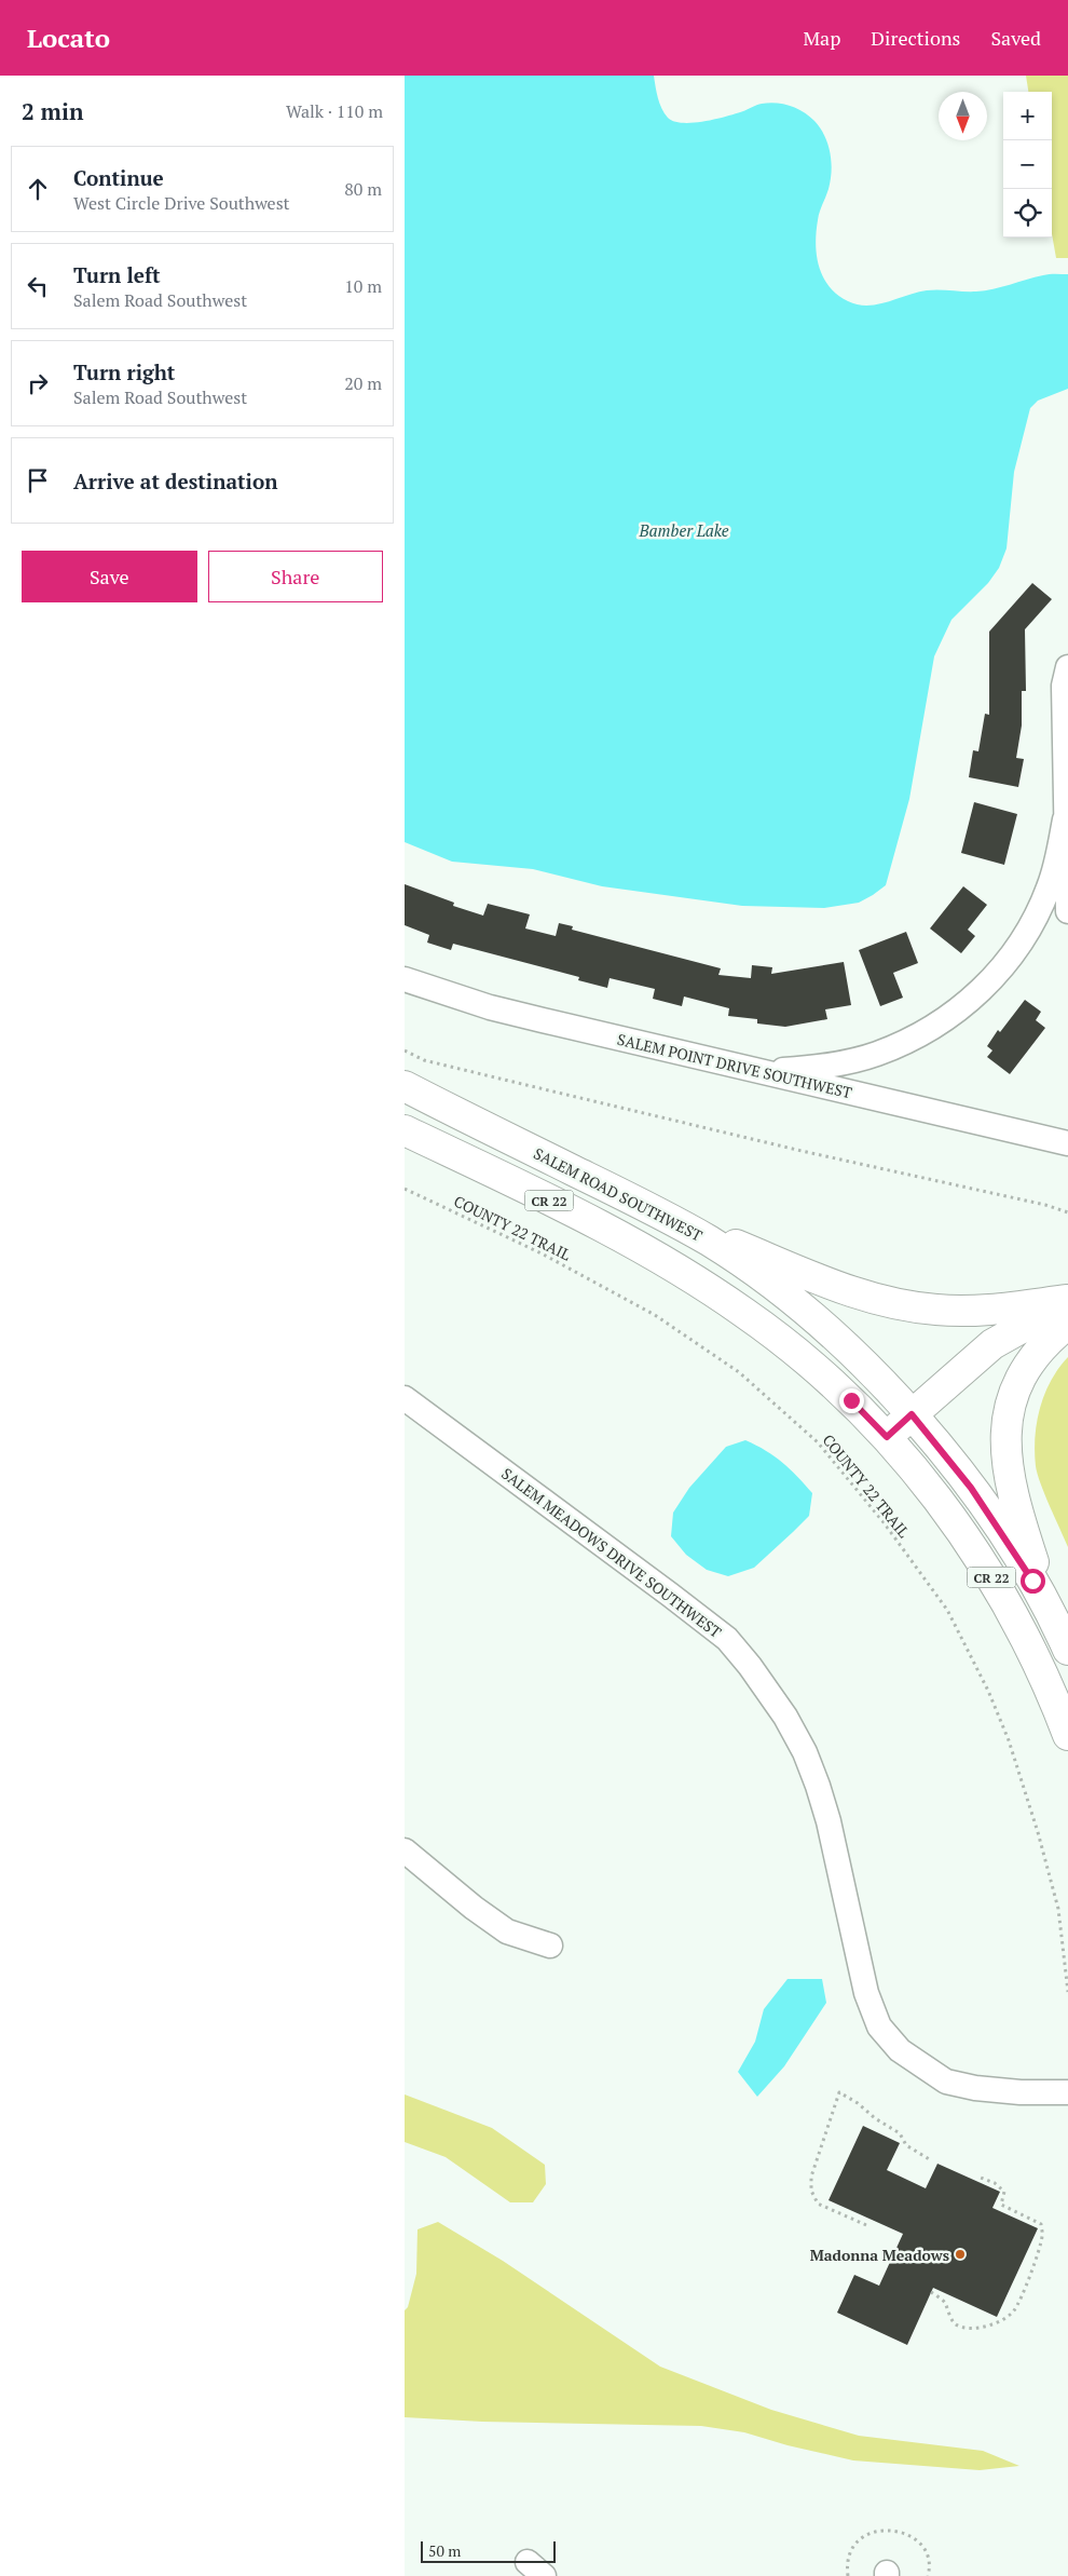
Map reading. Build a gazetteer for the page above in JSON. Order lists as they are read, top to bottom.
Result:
{
  "streets": {
    "main road": ["SALEM ROAD SOUTHWEST", "CR 22"],
    "street": ["SALEM POINT DRIVE SOUTHWEST", "SALEM MEADOWS DRIVE SOUTHWEST"],
    "path": ["COUNTY 22 TRAIL"]
  },
  "crossings": [
    ["SALEM ROAD SOUTHWEST", "CR 22"]
  ],
  "water": ["Bamber Lake"],
  "places": ["Madonna Meadows"],
  "scale_bar": "50 m",
  "north": "bottom",
  "page": {
    "header": "Locato",
    "nav": ["Map", "Directions", "Saved"],
    "heading": ["2 min", "Walk · 110 m"],
    "map_buttons": ["+", "−"],
    "list": [
      ["Continue", "West Circle Drive Southwest", "80 m"],
      ["Turn left", "Salem Road Southwest", "10 m"],
      ["Turn right", "Salem Road Southwest", "20 m"],
      "Arrive at destination"
    ],
    "buttons": ["Save", "Share"],
    "scale": "50 m"
  }
}
